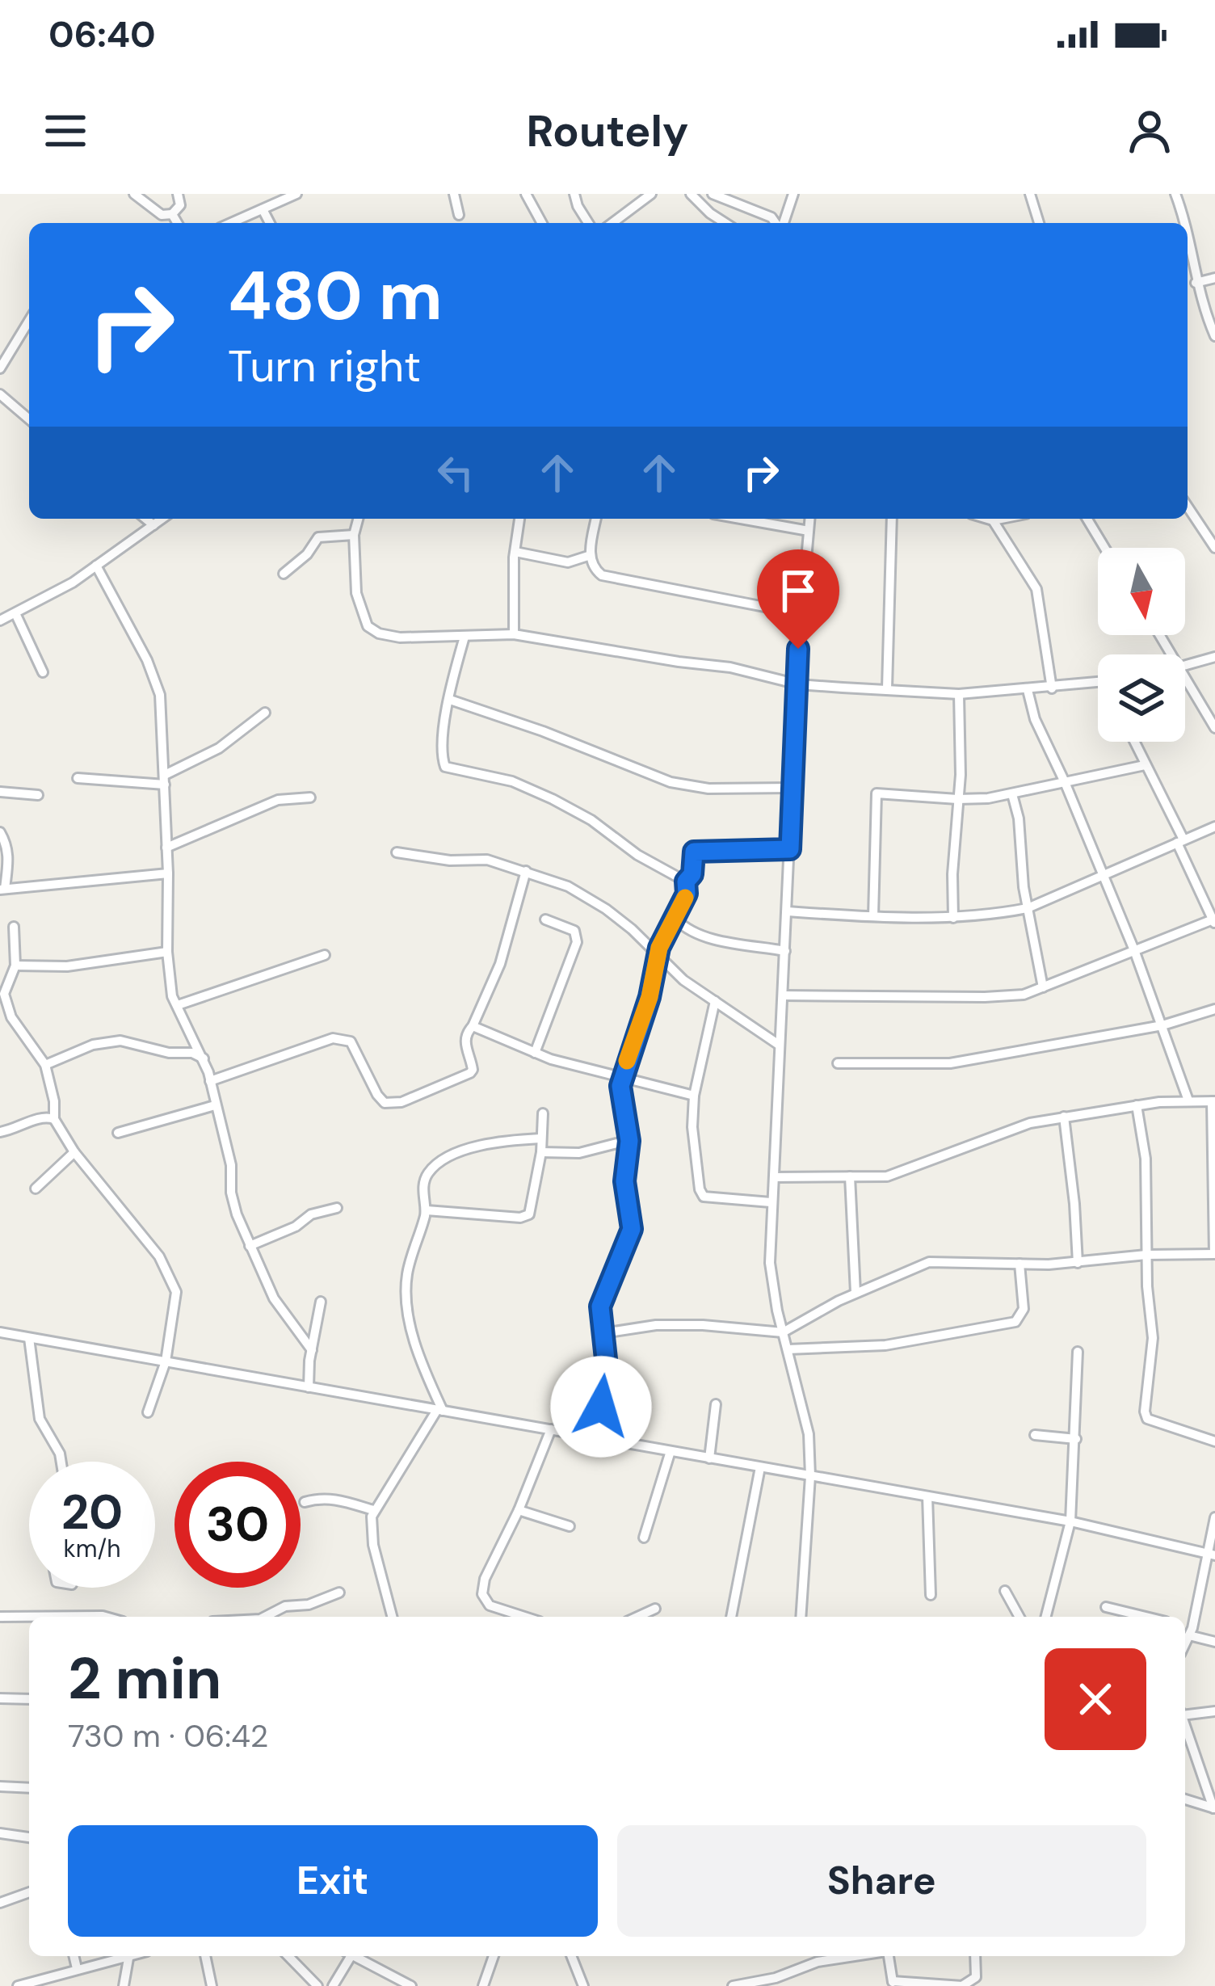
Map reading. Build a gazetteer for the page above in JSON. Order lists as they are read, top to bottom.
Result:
{
  "north": "bottom",
  "page": {
    "status": "06:40",
    "header": "Routely",
    "turn": ["480 m", "Turn right"],
    "speed": "20 km/h",
    "limit": "30",
    "heading": ["2 min", "730 m · 06:42"],
    "buttons": ["Exit", "Share"]
  }
}
